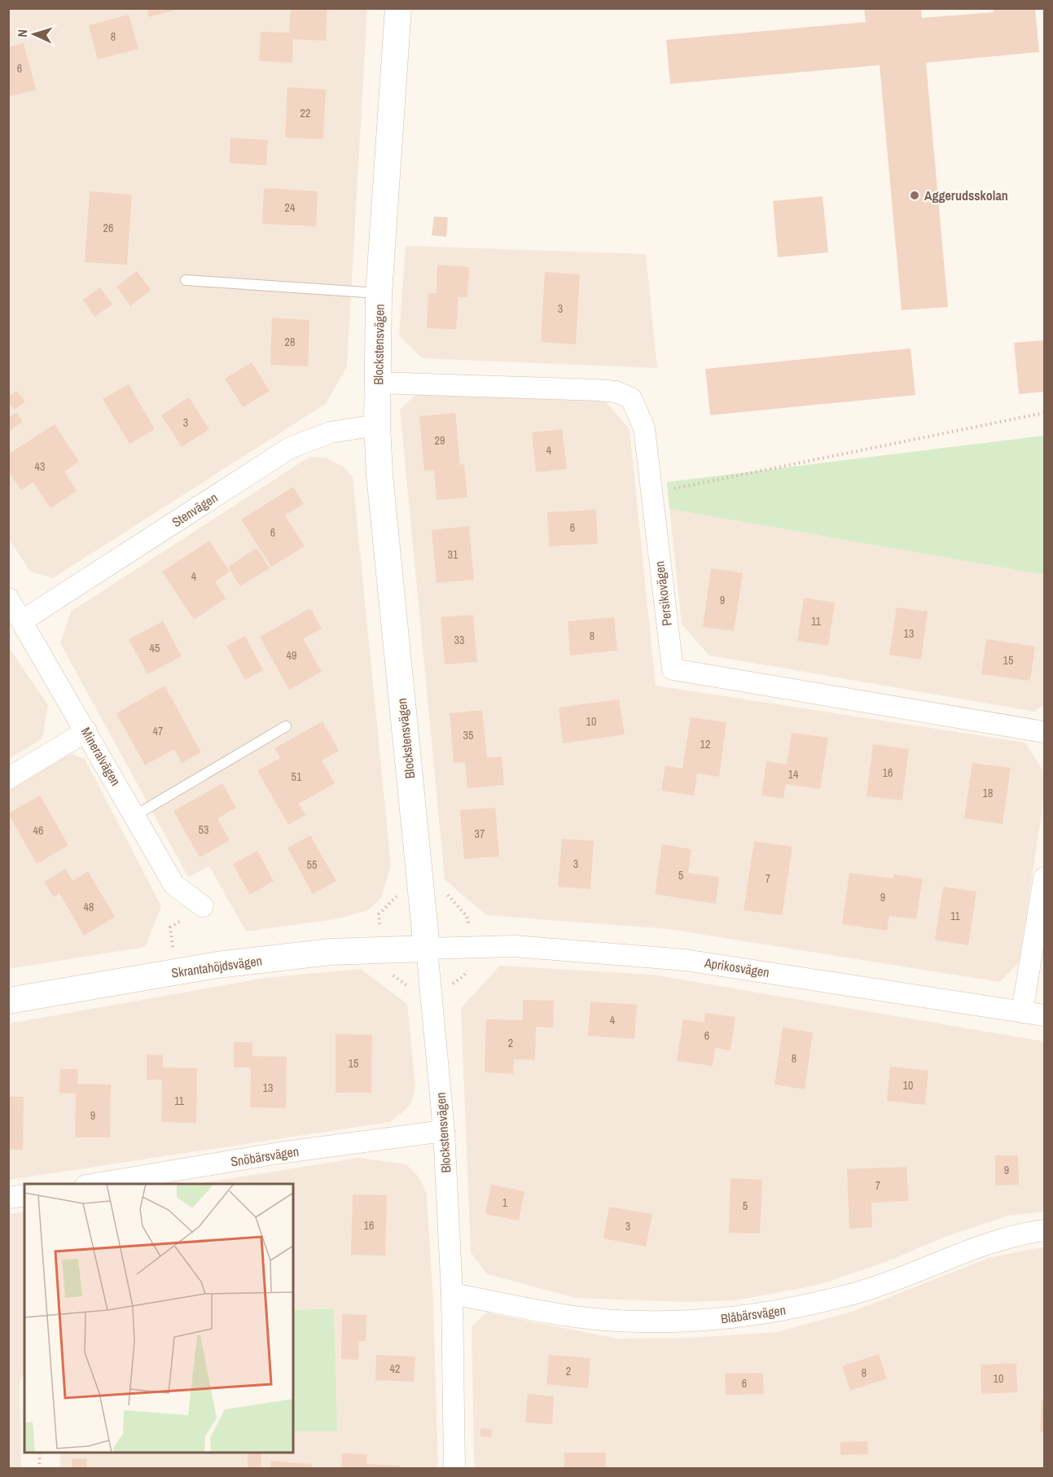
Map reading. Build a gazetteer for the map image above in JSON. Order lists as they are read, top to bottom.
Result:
{
  "streets": {
    "street": [
      "Blockstensvägen",
      "Stenvägen",
      "Persikovägen",
      "Mineralvägen",
      "Skrantahöjdsvägen",
      "Aprikosvägen",
      "Snöbärsvägen",
      "Blåbärsvägen"
    ]
  },
  "crossings": [
    ["Blockstensvägen", "Stenvägen"],
    ["Blockstensvägen", "Persikovägen"],
    ["Blockstensvägen", "Skrantahöjdsvägen"],
    ["Blockstensvägen", "Aprikosvägen"],
    ["Blockstensvägen", "Snöbärsvägen"],
    ["Blockstensvägen", "Blåbärsvägen"],
    ["Stenvägen", "Mineralvägen"],
    ["Skrantahöjdsvägen", "Aprikosvägen"]
  ],
  "places": ["Aggerudsskolan"],
  "house_numbers": [
    "8",
    "6",
    "22",
    "24",
    "26",
    "3",
    "28",
    "3",
    "29",
    "4",
    "43",
    "6",
    "6",
    "31",
    "4",
    "9",
    "11",
    "13",
    "8",
    "33",
    "45",
    "49",
    "15",
    "10",
    "47",
    "35",
    "12",
    "16",
    "14",
    "51",
    "18",
    "53",
    "46",
    "37",
    "3",
    "55",
    "5",
    "7",
    "9",
    "48",
    "11",
    "4",
    "6",
    "2",
    "8",
    "15",
    "10",
    "13",
    "11",
    "9",
    "9",
    "7",
    "1",
    "5",
    "16",
    "3",
    "42",
    "2",
    "8",
    "10",
    "6"
  ],
  "north": "left"
}
